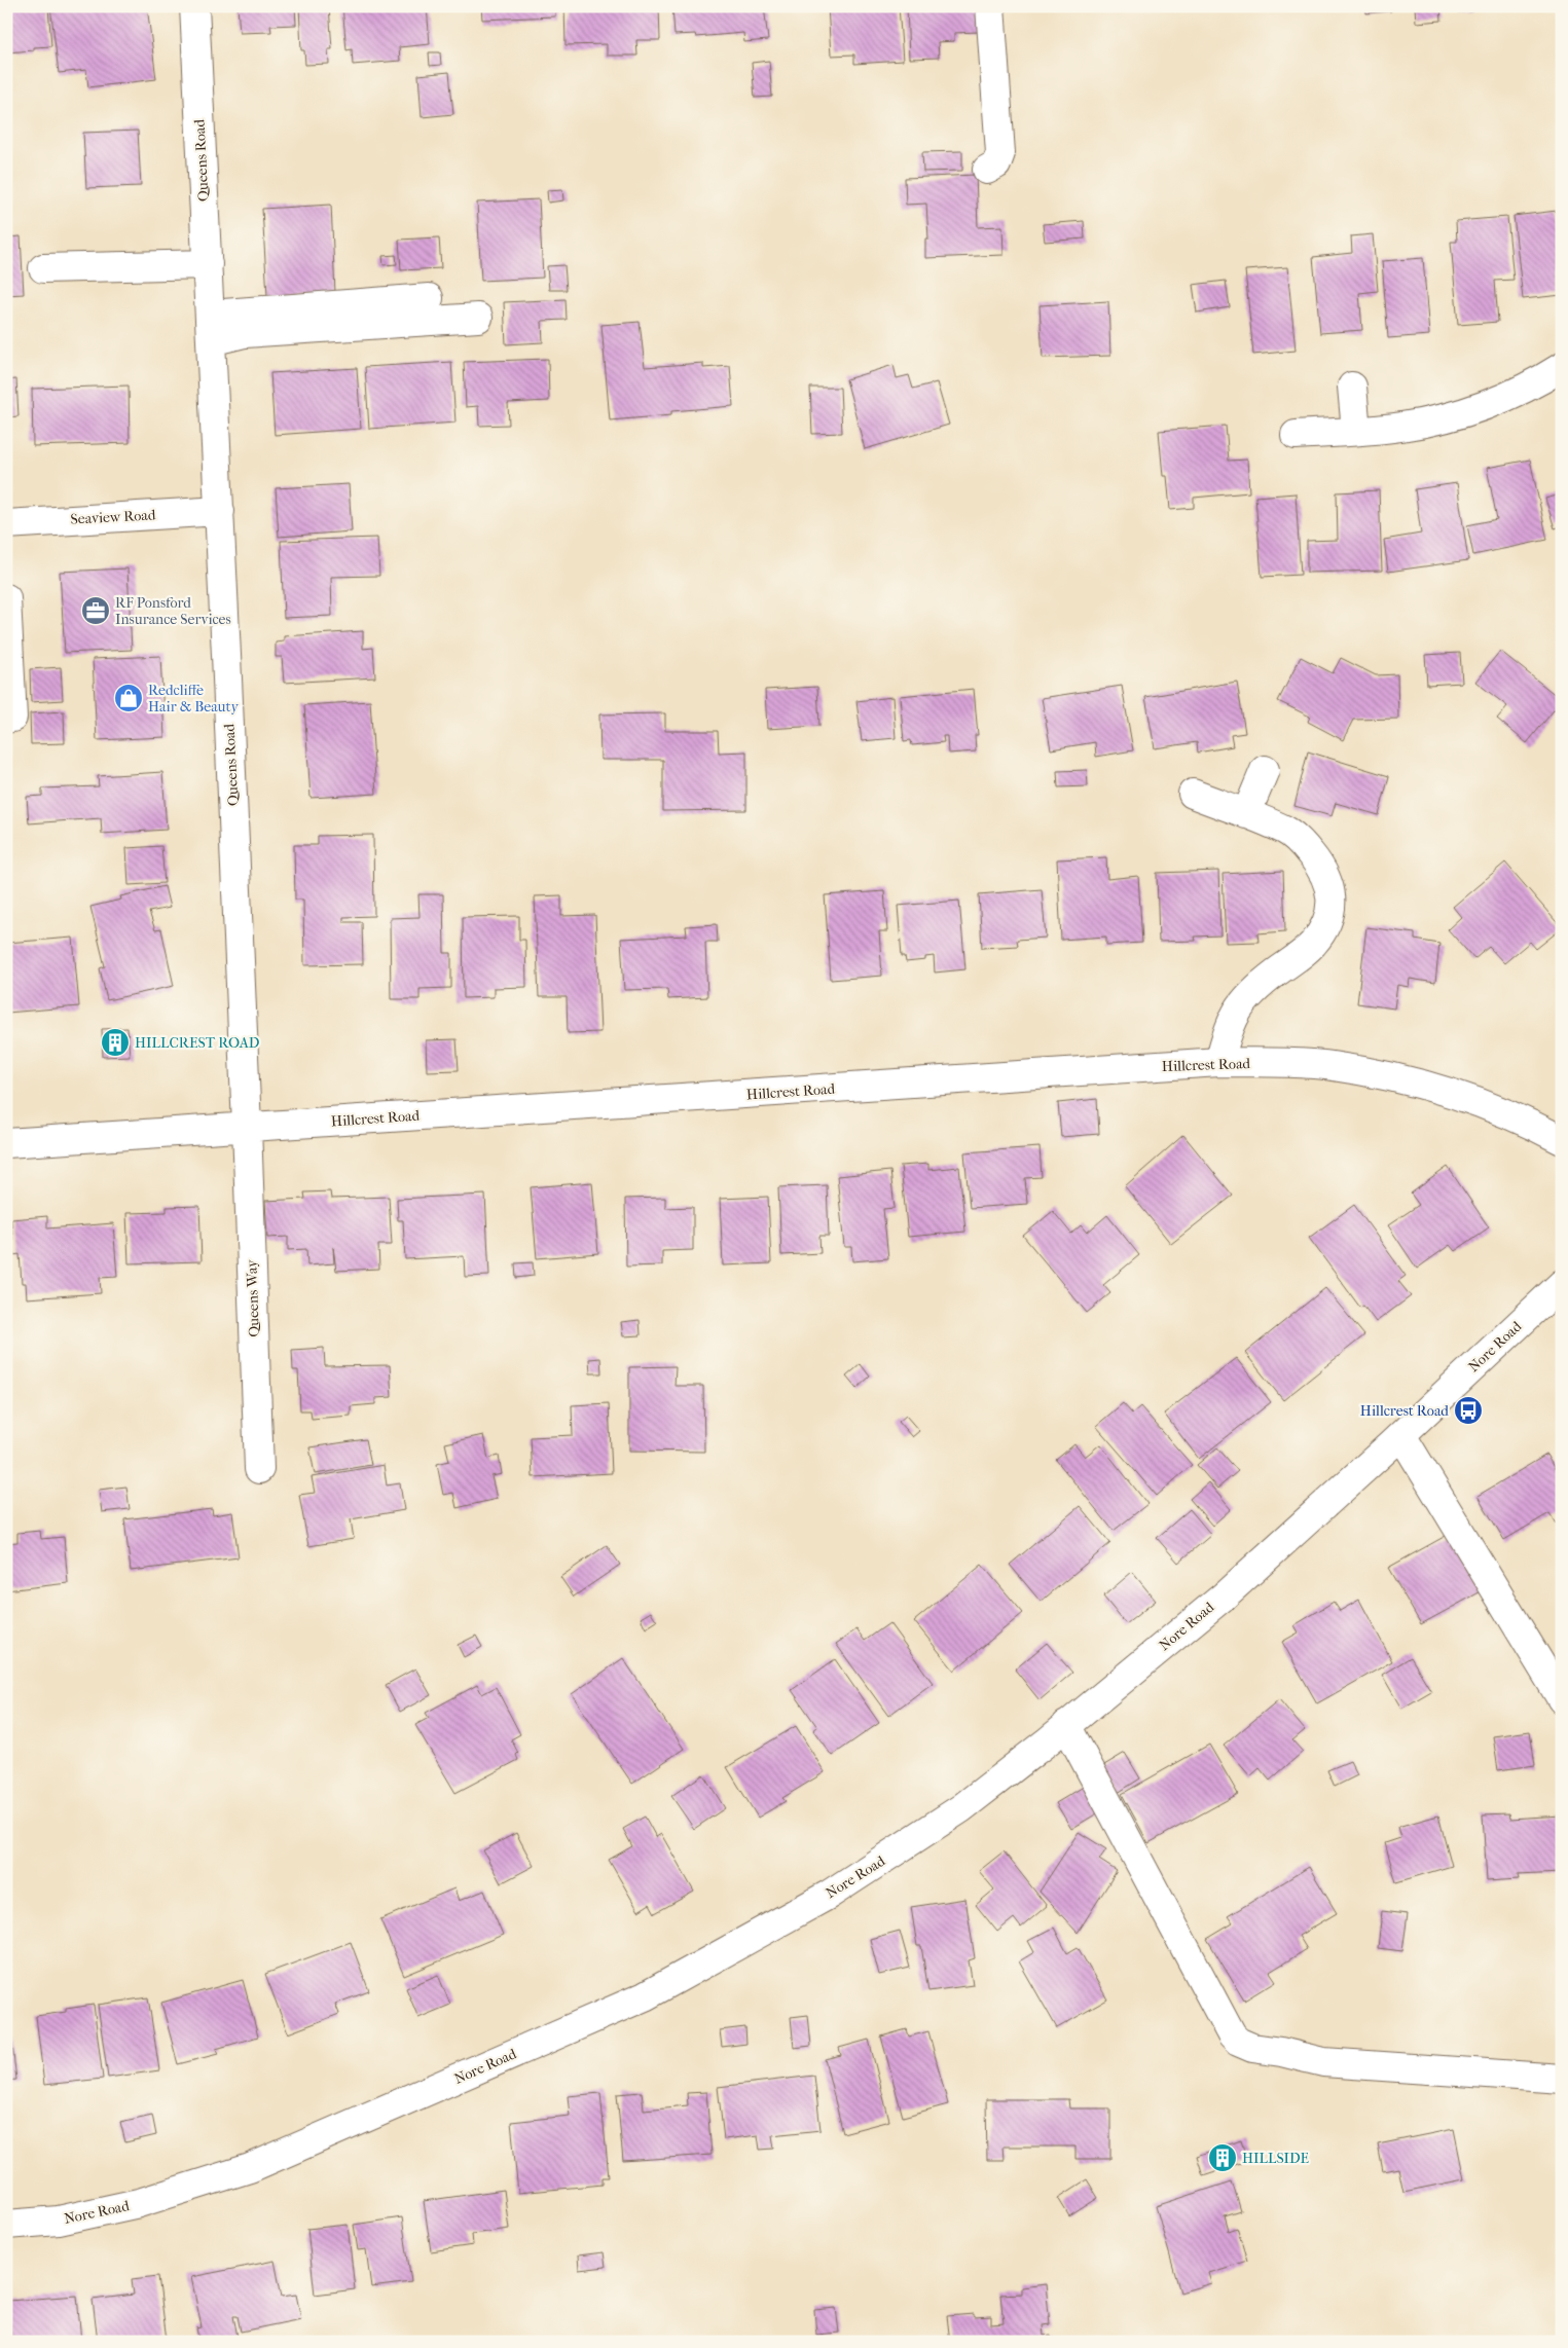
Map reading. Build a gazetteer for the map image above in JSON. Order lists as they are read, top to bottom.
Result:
{
  "streets": {
    "street": [
      "Queens Road",
      "Seaview Road",
      "Hillcrest Road",
      "Queens Way",
      "Nore Road"
    ]
  },
  "crossings": [
    ["Queens Road", "Seaview Road"],
    ["Queens Road", "Hillcrest Road"],
    ["Queens Road", "Queens Way"],
    ["Hillcrest Road", "Queens Way"]
  ],
  "places": {
    "office": ["RF Ponsford Insurance Services"],
    "shop": ["Redcliffe Hair & Beauty"],
    "building": ["HILLCREST ROAD", "HILLSIDE"],
    "bus stop": ["Hillcrest Road"]
  }
}
